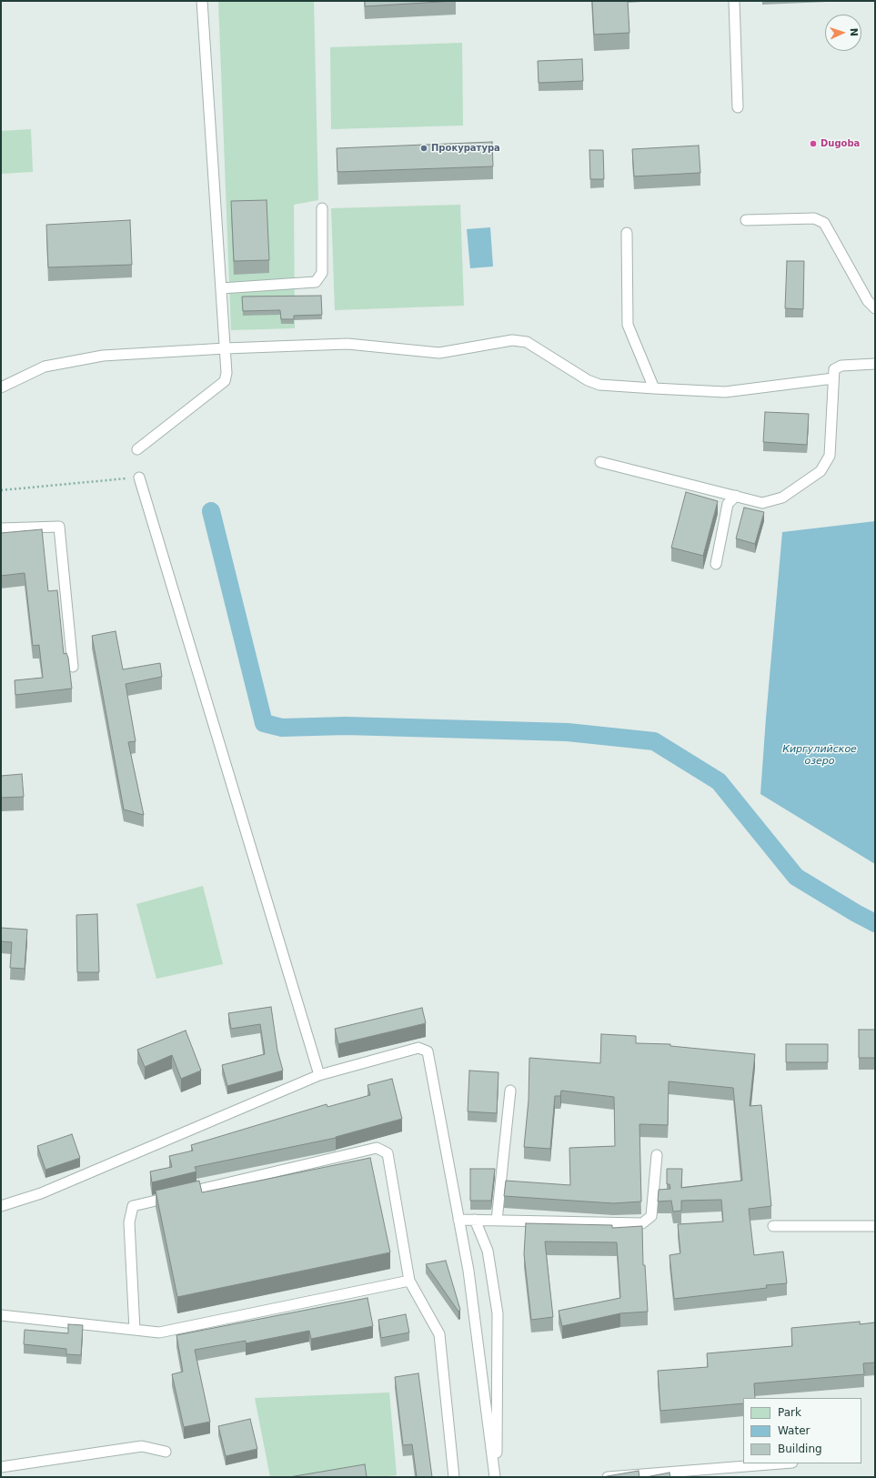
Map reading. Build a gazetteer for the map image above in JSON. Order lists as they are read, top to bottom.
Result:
{
  "water": ["Киргулийское озеро"],
  "places": ["Dugoba", "Прокуратура"],
  "legend": ["Park", "Water", "Building"],
  "north": "right"
}
